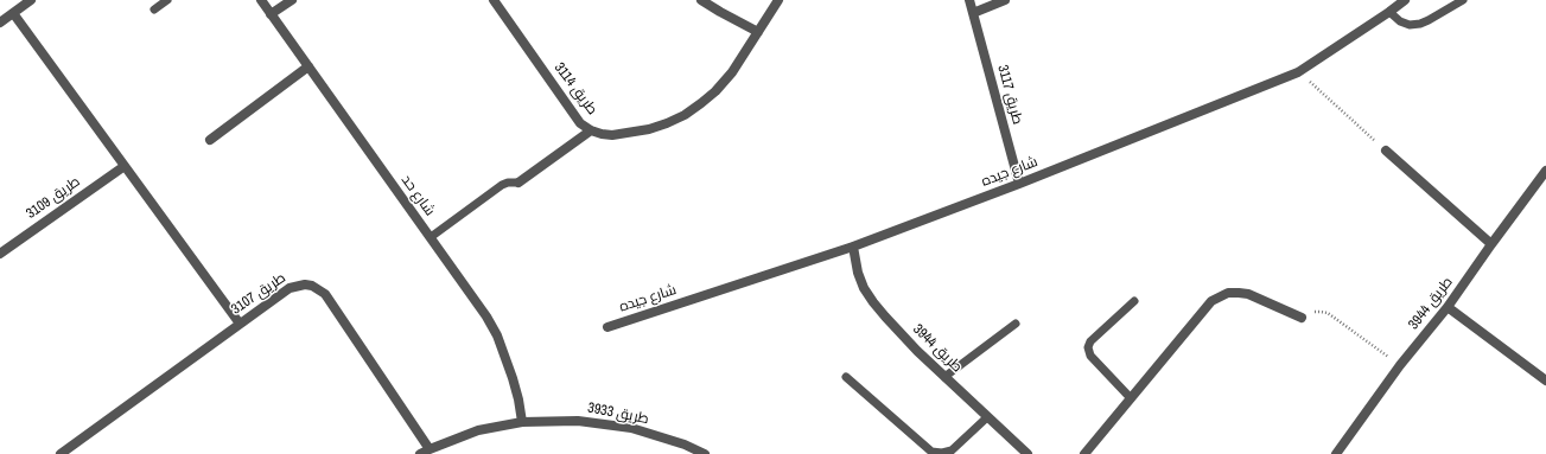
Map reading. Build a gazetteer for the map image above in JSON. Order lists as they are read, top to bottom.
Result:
{
  "streets": {
    "street": [
      "طريق 3114",
      "طريق 3117",
      "شارع جيده",
      "شارع حد",
      "طريق 3109",
      "طريق 3107",
      "طريق 3944",
      "طريق 3933"
    ]
  },
  "crossings": [
    ["طريق 3117", "شارع جيده"],
    ["شارع جيده", "طريق 3944"],
    ["شارع حد", "طريق 3933"],
    ["طريق 3107", "طريق 3933"]
  ]
}
